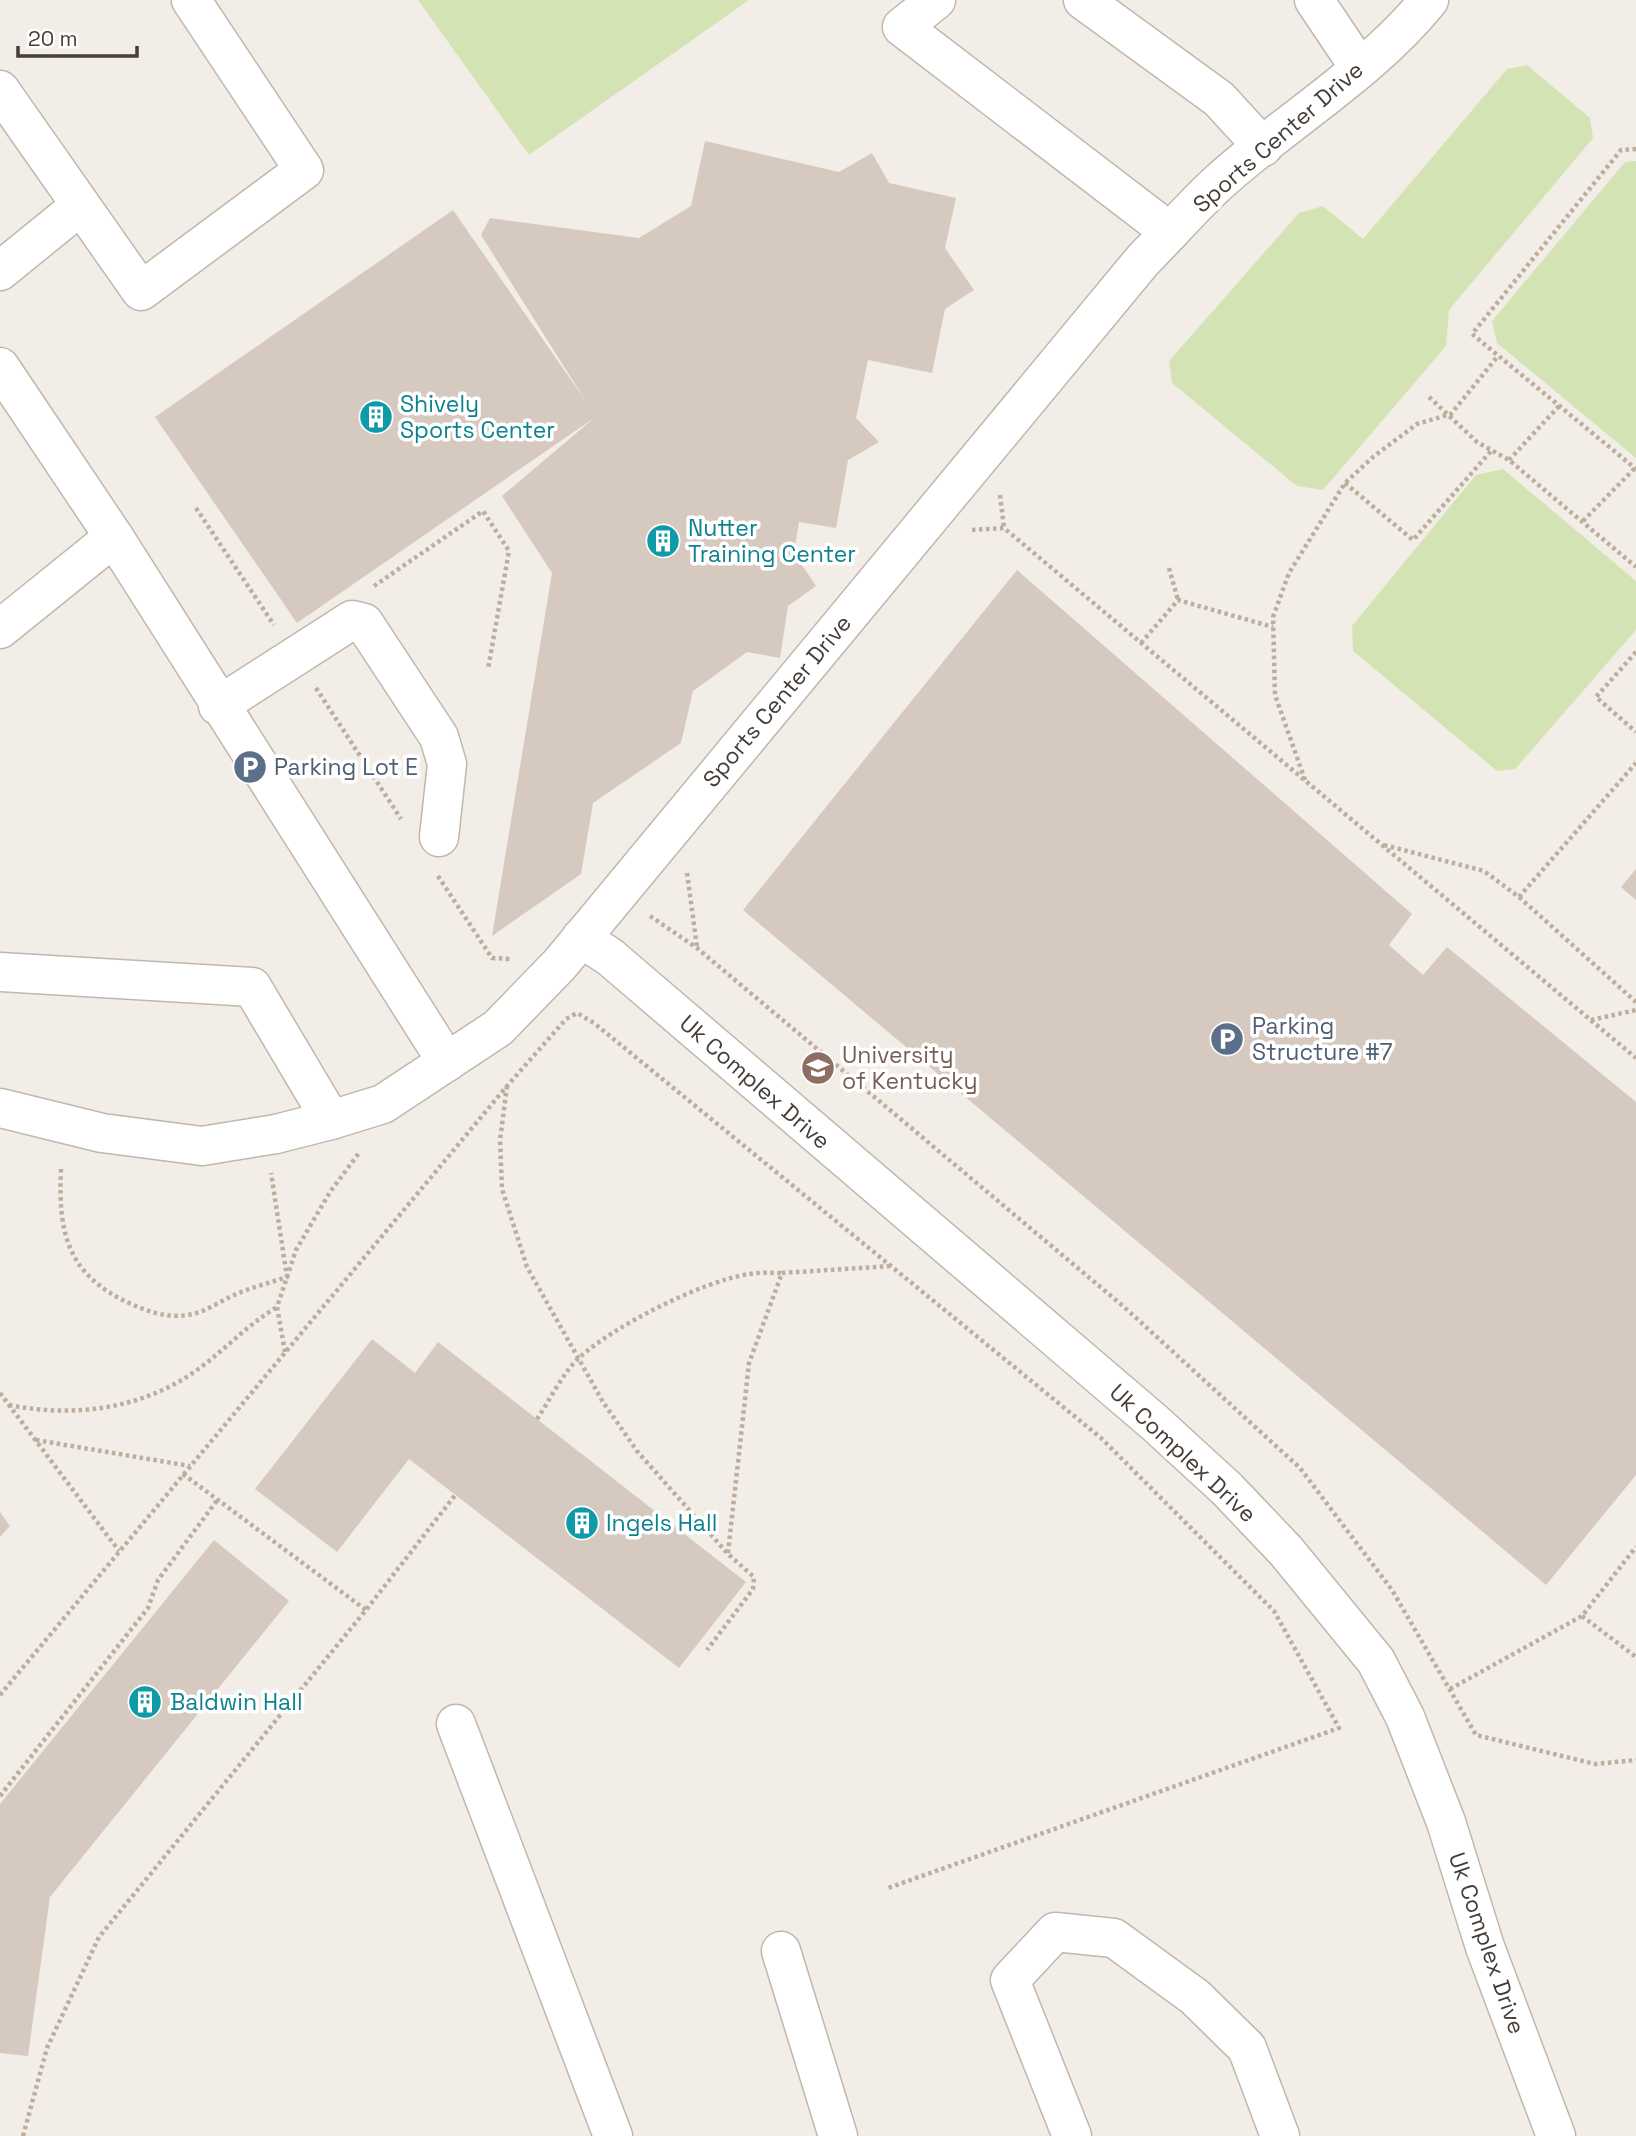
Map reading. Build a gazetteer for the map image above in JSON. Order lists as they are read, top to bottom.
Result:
{
  "streets": {
    "street": ["Sports Center Drive", "Uk Complex Drive"]
  },
  "crossings": [
    ["Sports Center Drive", "Uk Complex Drive"]
  ],
  "places": {
    "building": [
      "Shively Sports Center",
      "Nutter Training Center",
      "Ingels Hall",
      "Baldwin Hall"
    ],
    "parking": ["Parking Lot E", "Parking Structure #7"],
    "school or university": ["University of Kentucky"]
  },
  "scale_bar": "20 m"
}
